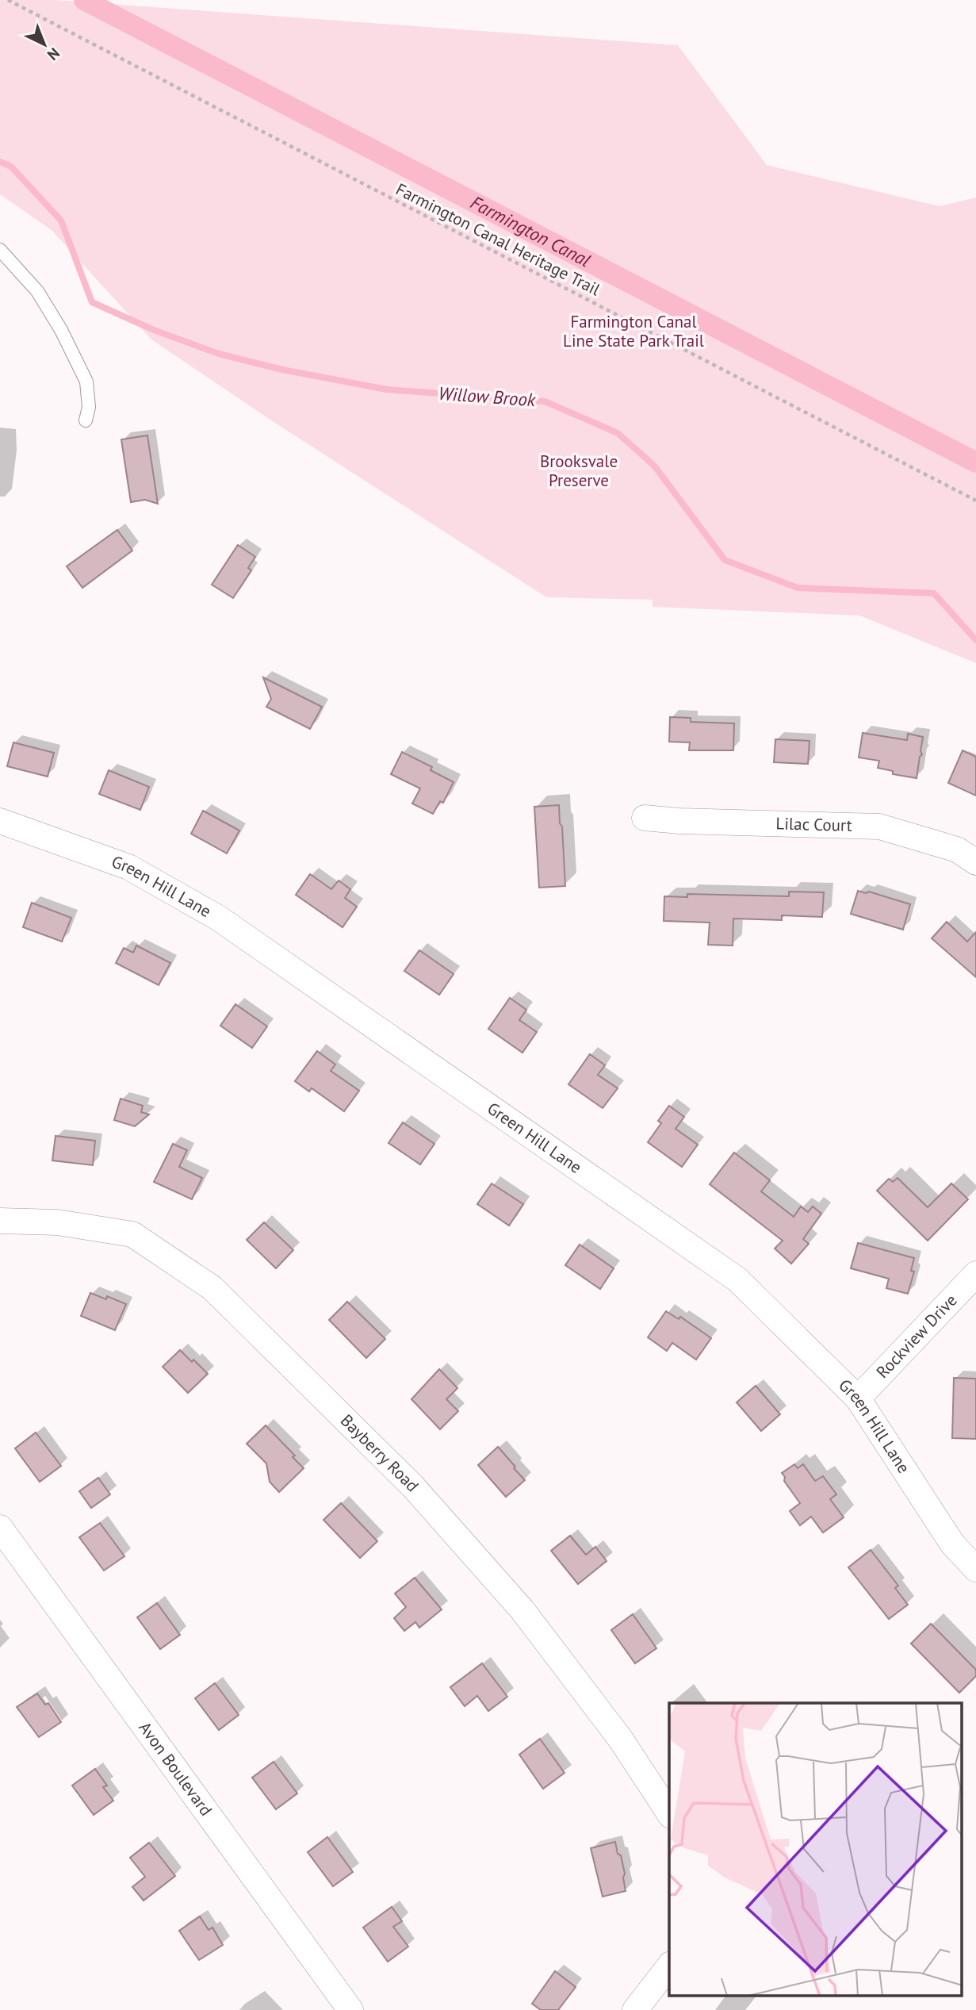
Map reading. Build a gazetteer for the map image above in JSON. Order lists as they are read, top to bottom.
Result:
{
  "streets": {
    "street": [
      "Lilac Court",
      "Green Hill Lane",
      "Rockview Drive",
      "Bayberry Road",
      "Avon Boulevard"
    ],
    "path": ["Farmington Canal Heritage Trail"]
  },
  "crossings": [
    ["Green Hill Lane", "Rockview Drive"]
  ],
  "water": ["Farmington Canal", "Willow Brook"],
  "parks": ["Farmington Canal Line State Park Trail", "Brooksvale Preserve"],
  "north": "bottom right"
}
